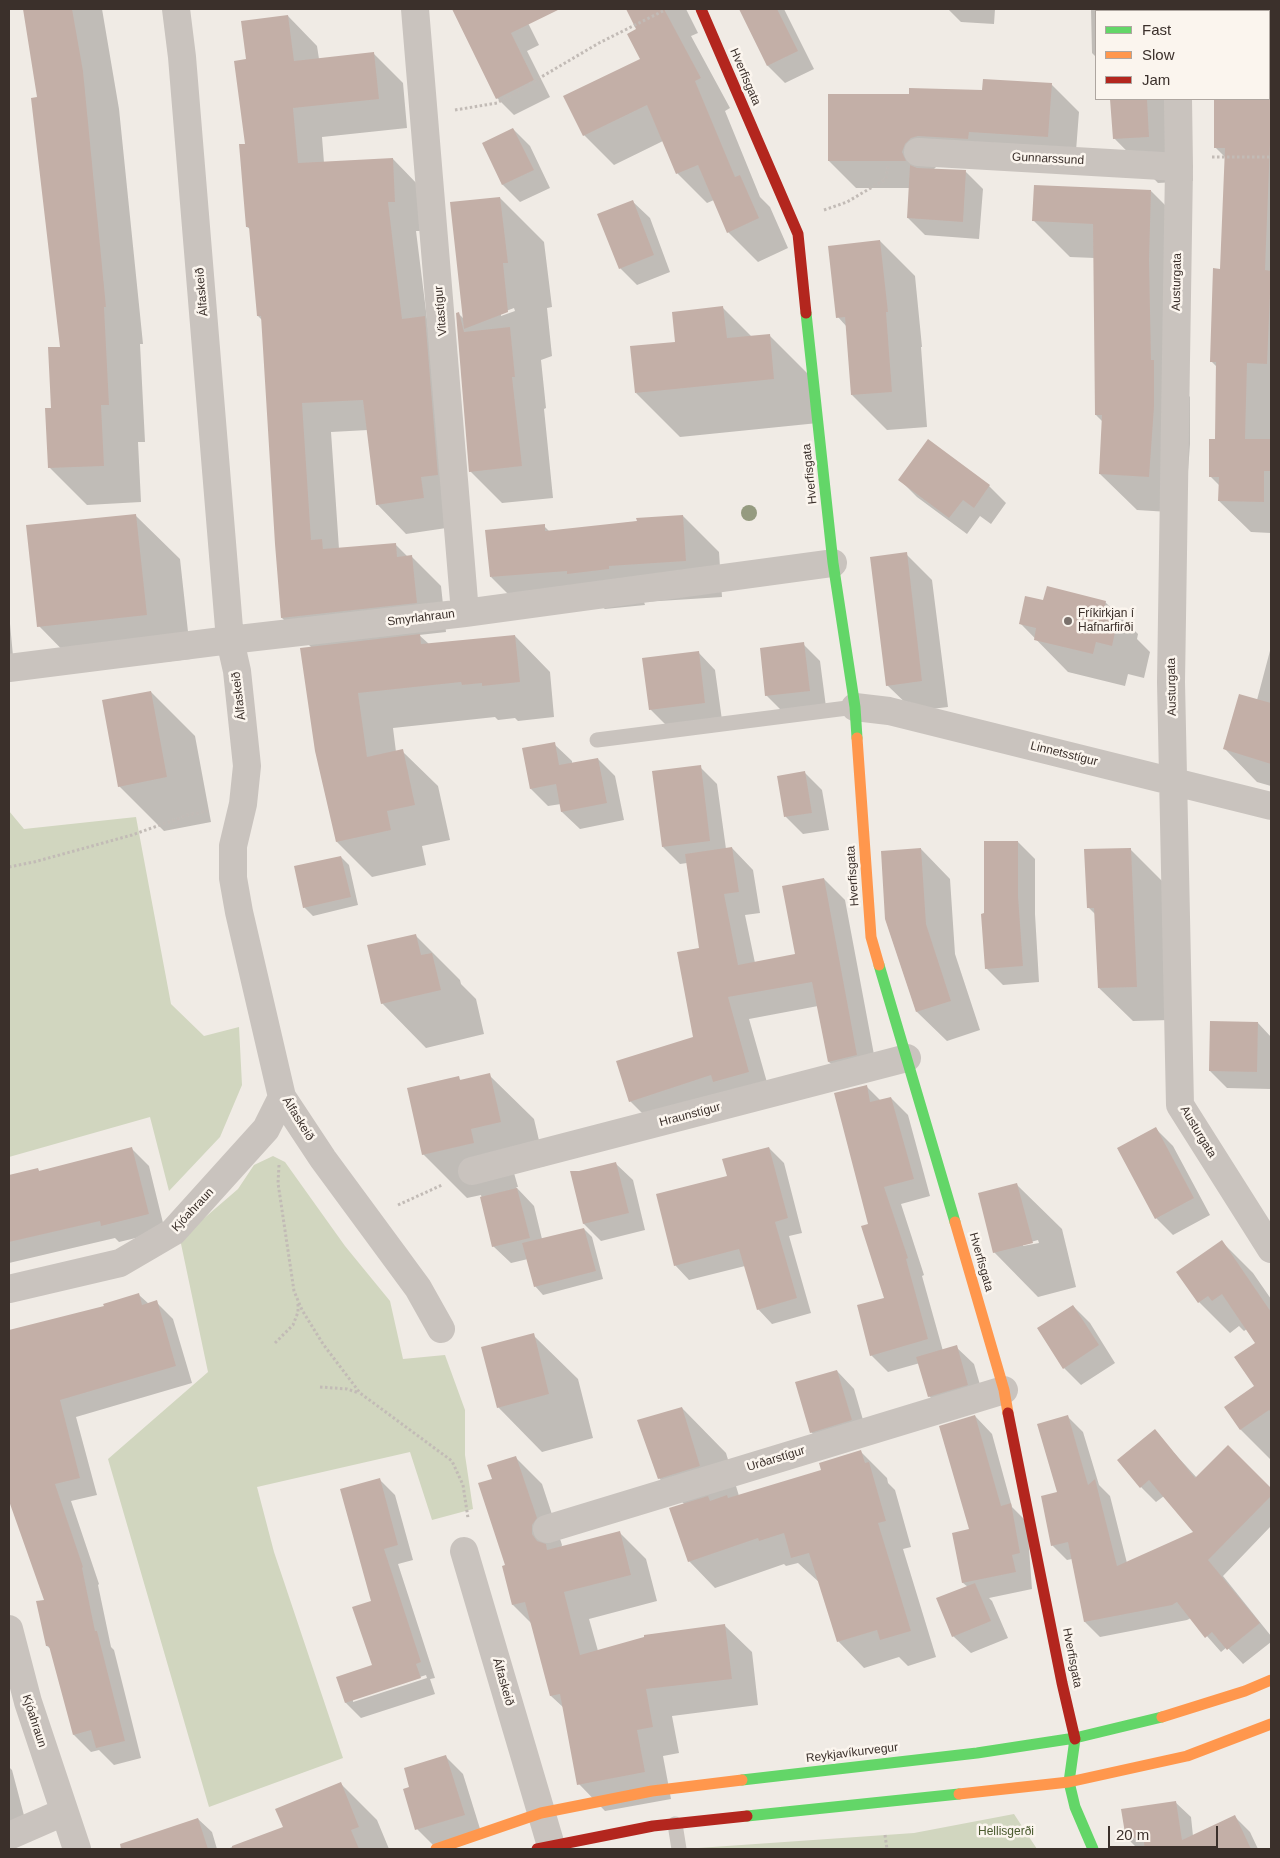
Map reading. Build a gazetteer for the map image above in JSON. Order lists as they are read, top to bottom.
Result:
{
  "streets": {
    "street": [
      "Hverfisgata",
      "Gunnarssund",
      "Austurgata",
      "Álfaskeið",
      "Vitastígur",
      "Smyrlahraun",
      "Linnetsstígur",
      "Hraunstígur",
      "Kjóahraun",
      "Urðarstígur",
      "Reykjavíkurvegur"
    ]
  },
  "crossings": [
    ["Hverfisgata", "Smyrlahraun"],
    ["Hverfisgata", "Linnetsstígur"],
    ["Hverfisgata", "Hraunstígur"],
    ["Hverfisgata", "Urðarstígur"],
    ["Hverfisgata", "Reykjavíkurvegur"],
    ["Gunnarssund", "Austurgata"],
    ["Austurgata", "Linnetsstígur"],
    ["Álfaskeið", "Smyrlahraun"],
    ["Álfaskeið", "Kjóahraun"],
    ["Álfaskeið", "Reykjavíkurvegur"],
    ["Vitastígur", "Smyrlahraun"]
  ],
  "parks": ["Hellisgerði"],
  "places": ["Fríkirkjan í Hafnarfirði"],
  "legend": ["Fast", "Slow", "Jam"],
  "scale_bar": "20 m"
}
